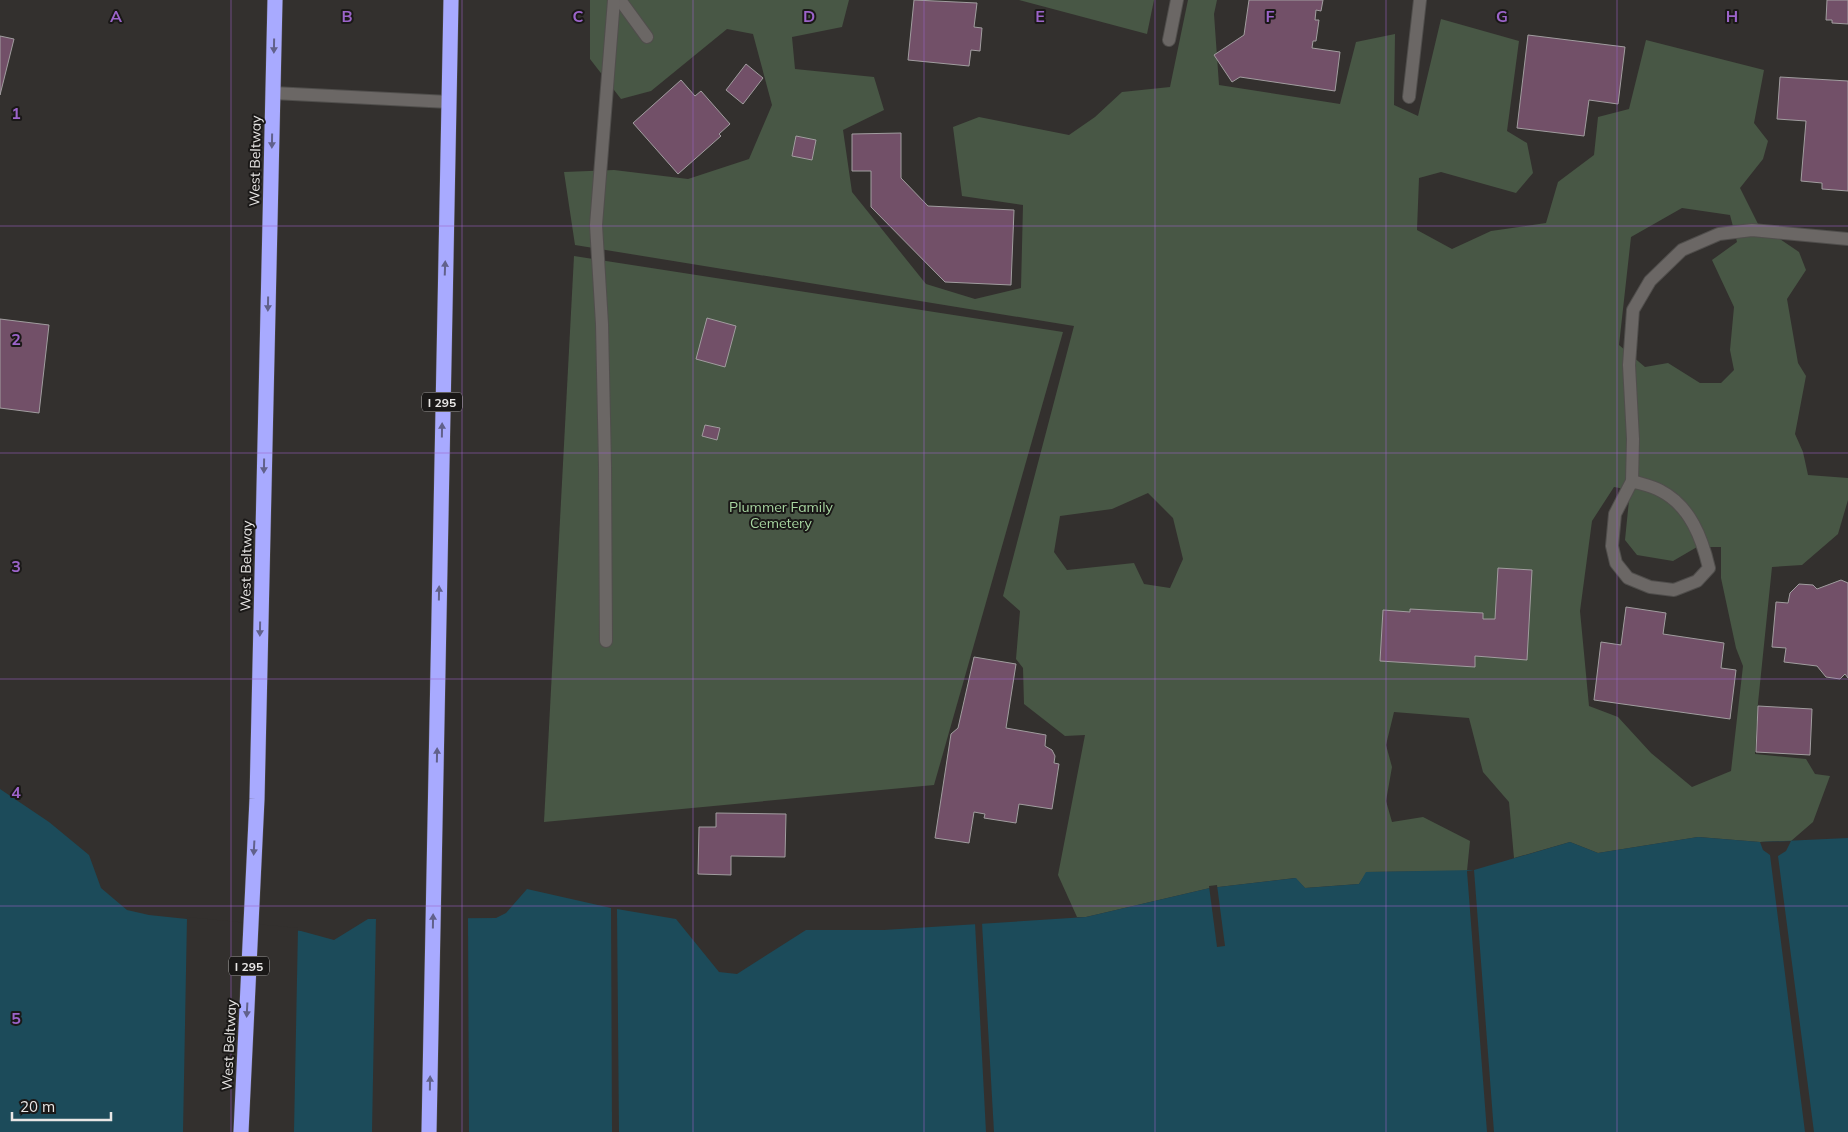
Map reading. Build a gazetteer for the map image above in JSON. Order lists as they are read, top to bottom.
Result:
{
  "streets": {
    "highway": ["West Beltway", "I 295"]
  },
  "one_way": ["West Beltway"],
  "parks": ["Plummer Family Cemetery"],
  "scale_bar": "20 m",
  "grid": {
    "columns": [
      "A",
      "B",
      "C",
      "D",
      "E",
      "F",
      "G",
      "H"
    ],
    "rows": [
      "1",
      "2",
      "3",
      "4",
      "5"
    ]
  }
}
